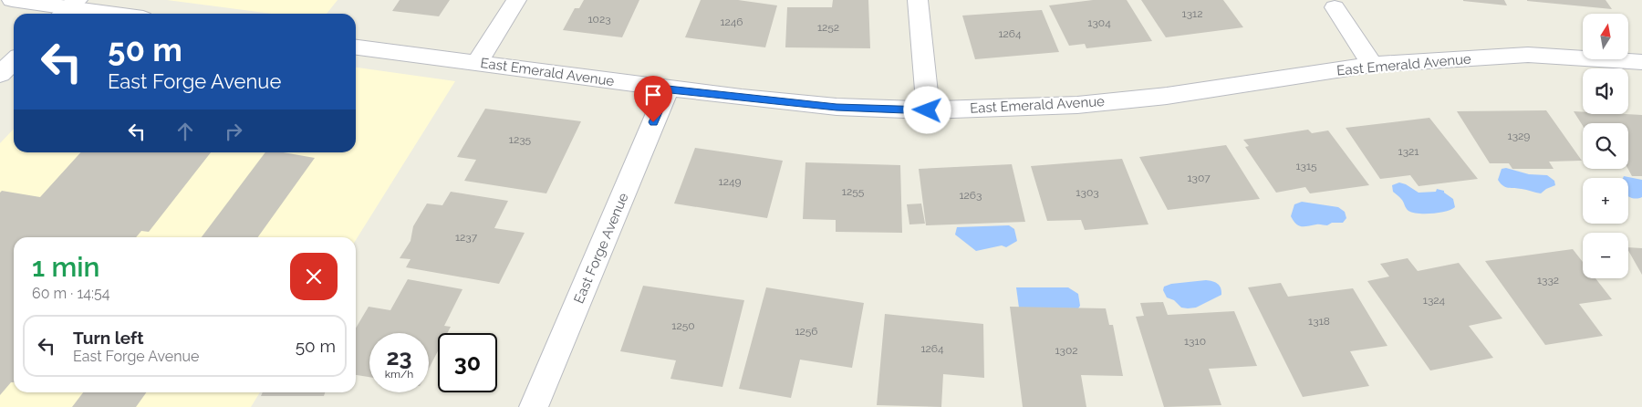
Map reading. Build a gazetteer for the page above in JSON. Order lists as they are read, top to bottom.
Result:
{
  "streets": {
    "street": ["East Emerald Avenue", "East Forge Avenue"]
  },
  "crossings": [
    ["East Emerald Avenue", "East Forge Avenue"]
  ],
  "house_numbers": [
    "1312",
    "1023",
    "1246",
    "1304",
    "1252",
    "1264",
    "1329",
    "1235",
    "1321",
    "1315",
    "1307",
    "1249",
    "1255",
    "1303",
    "1263",
    "1237",
    "1332",
    "1324",
    "1318",
    "1250",
    "1256",
    "1310",
    "1264",
    "1302"
  ],
  "north": "top",
  "page": {
    "map_buttons": ["+", "−"],
    "turn": ["50 m", "East Forge Avenue"],
    "heading": ["1 min", "60 m · 14:54"],
    "list": [
      {
        "name": "Turn left",
        "note": "East Forge Avenue",
        "value": "50 m"
      }
    ],
    "speed": "23 km/h",
    "limit": "30"
  }
}
